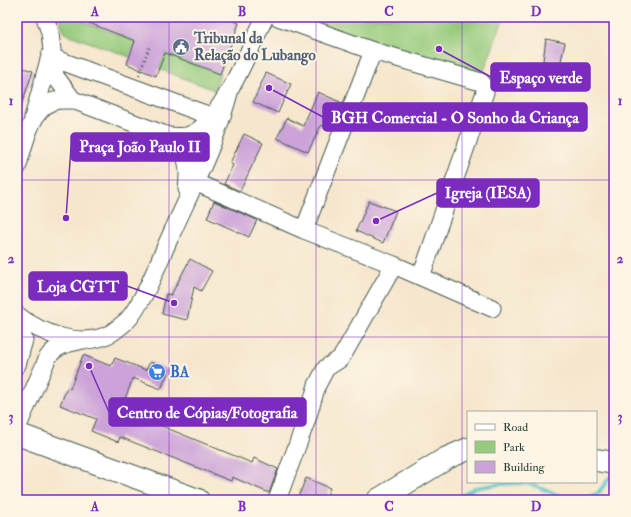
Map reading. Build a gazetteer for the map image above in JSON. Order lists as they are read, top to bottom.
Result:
{
  "places": {
    "public building": ["Tribunal da Relação do Lubango"],
    "other": [
      "Espaço verde",
      "BGH Comercial - O Sonho da Criança",
      "Praça João Paulo II",
      "Igreja (IESA)",
      "Loja CGTT",
      "Centro de Cópias/Fotografia"
    ],
    "supermarket": ["BA"]
  },
  "legend": ["Road", "Park", "Building"],
  "grid": {
    "columns": [
      "A",
      "B",
      "C",
      "D"
    ],
    "rows": ["1", "2", "3"]
  }
}
